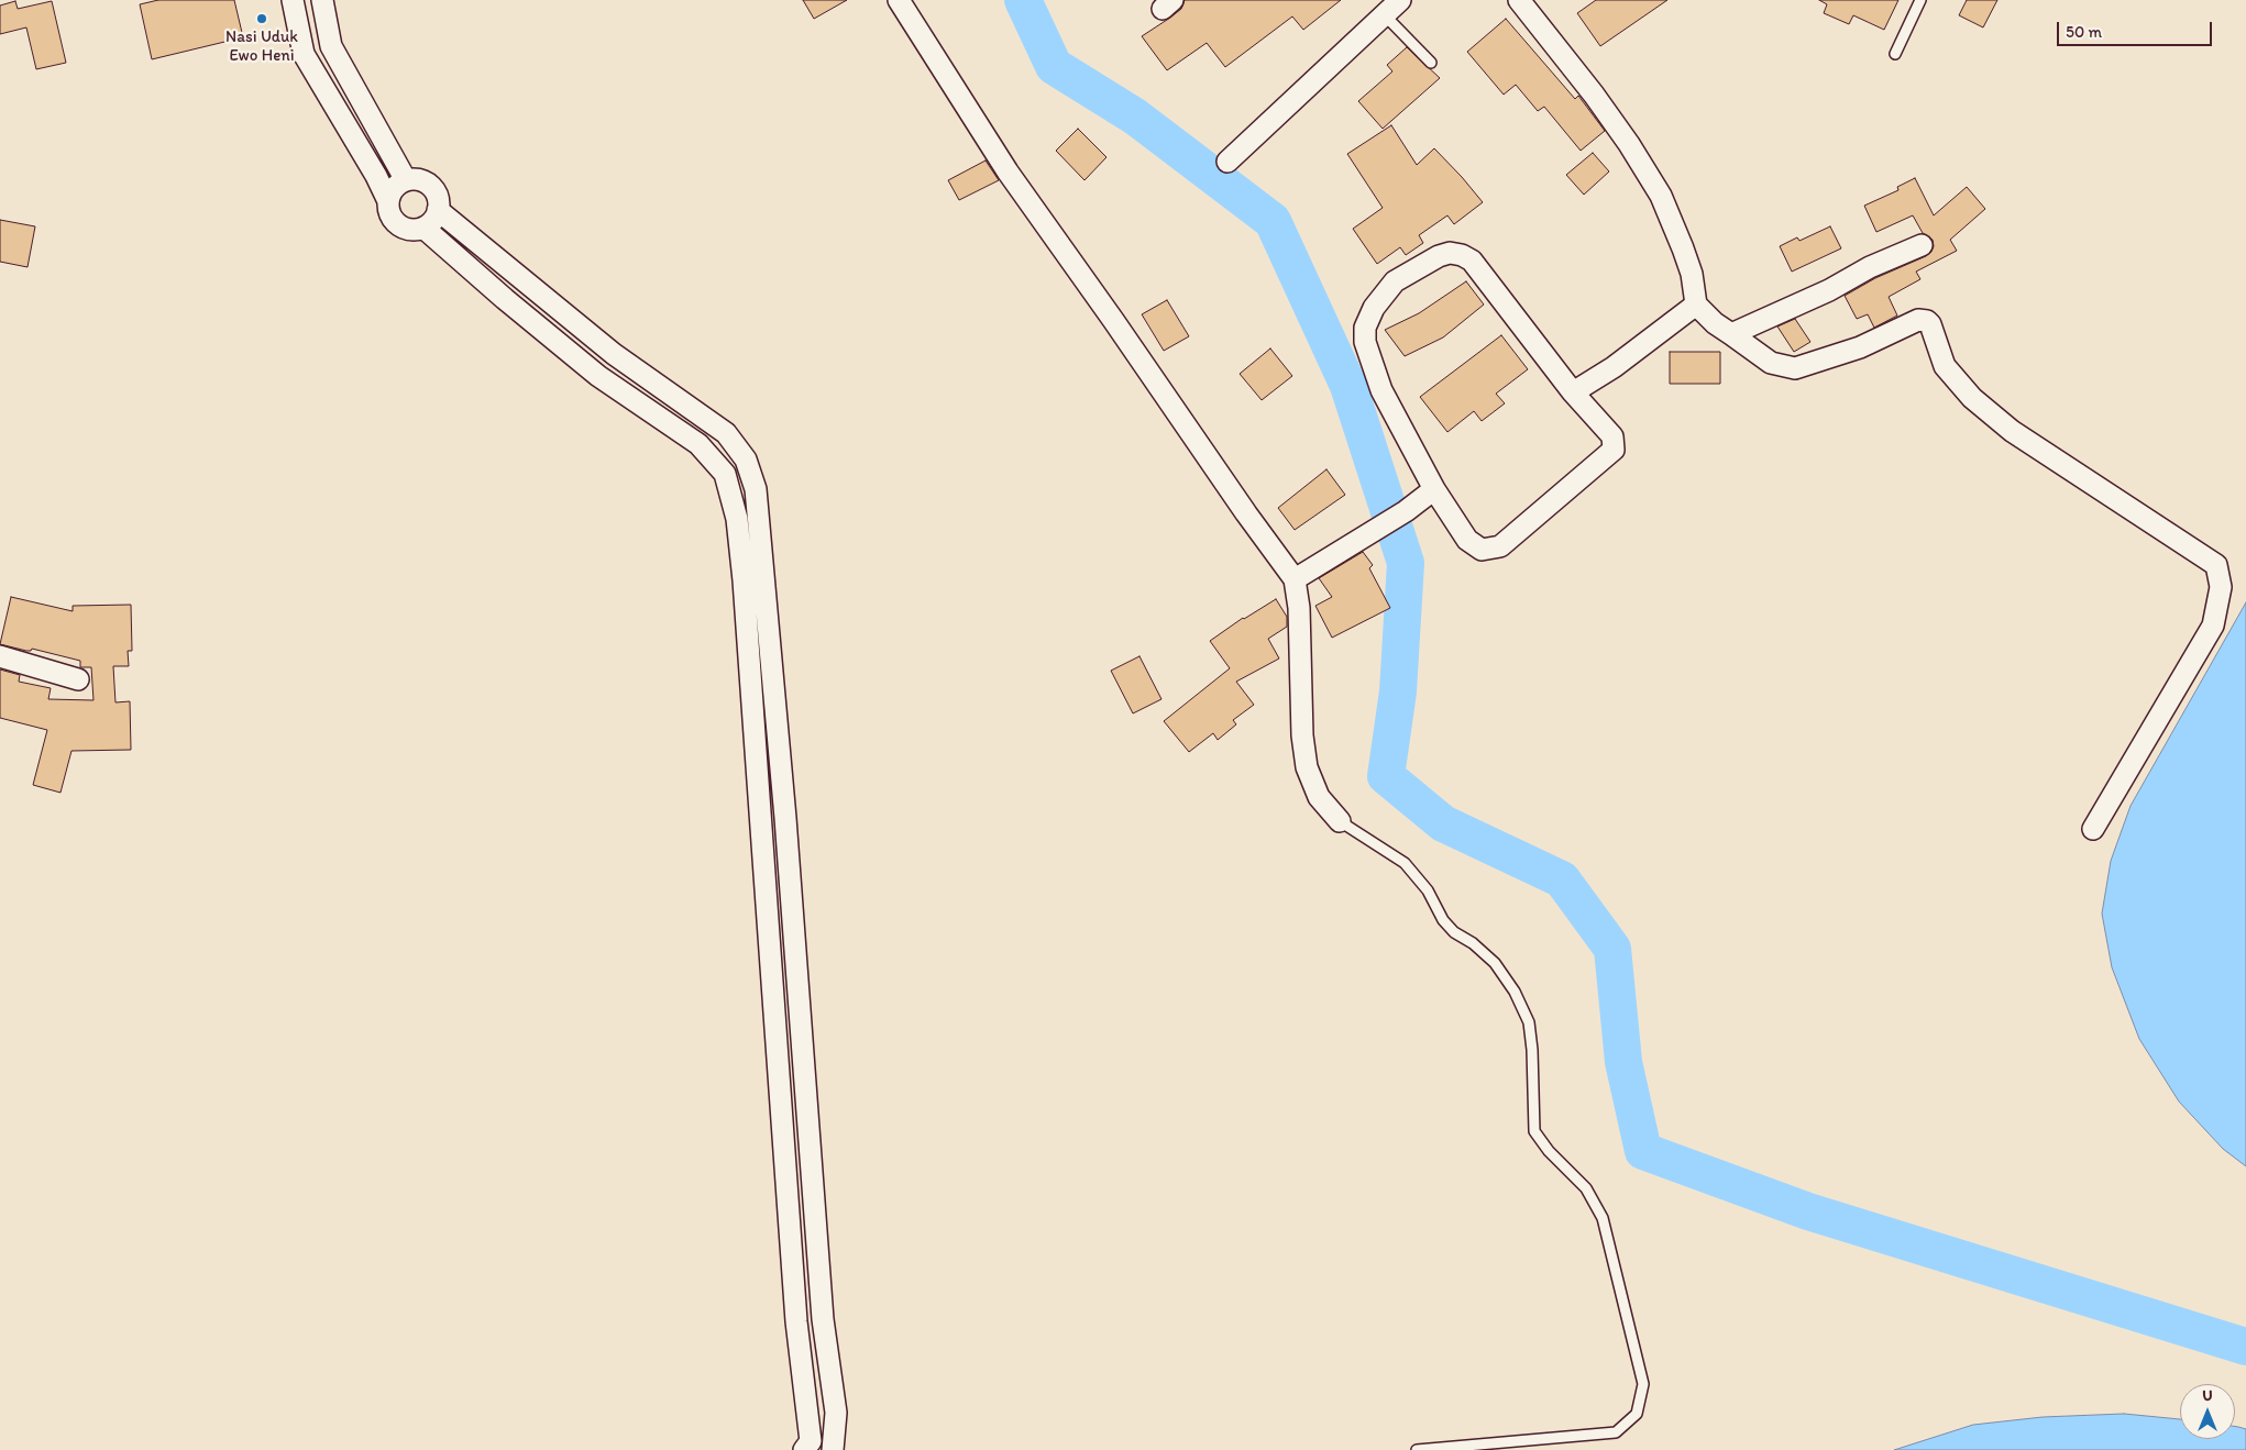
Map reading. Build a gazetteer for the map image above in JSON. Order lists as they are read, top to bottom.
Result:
{
  "places": ["Nasi Uduk Ewo Heni"],
  "scale_bar": "50 m",
  "north": "top"
}
